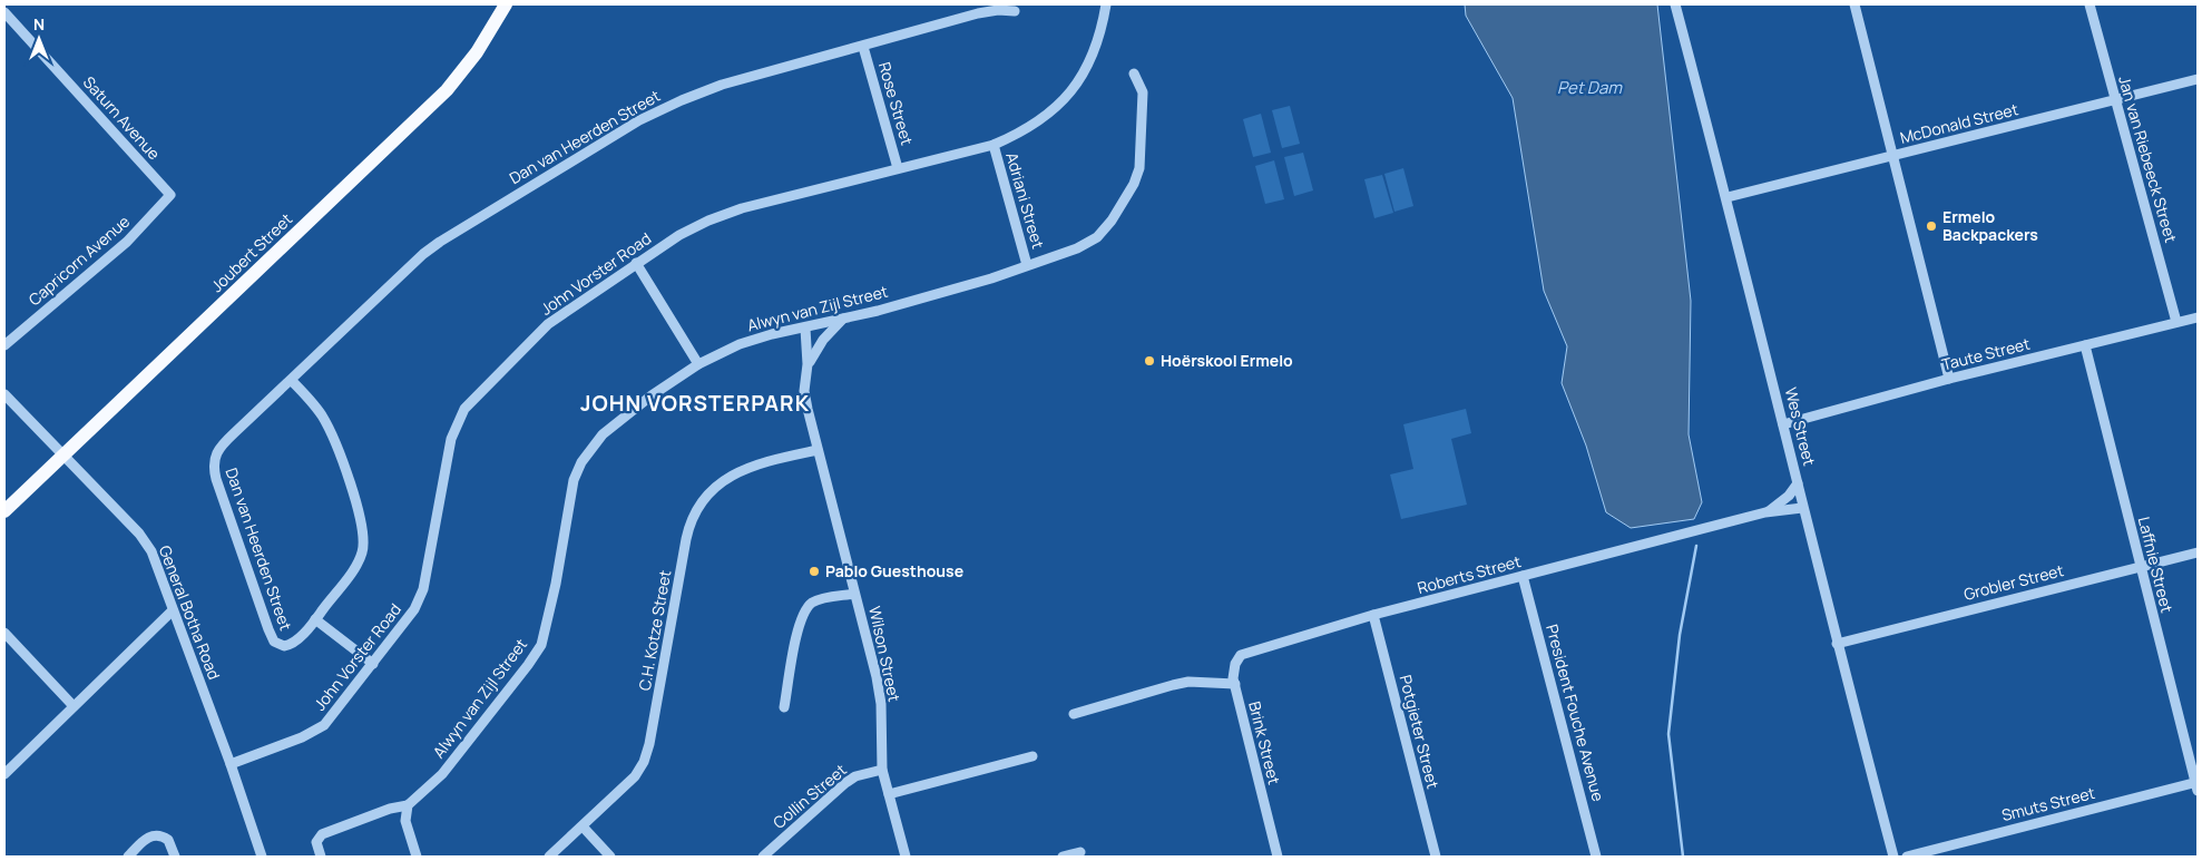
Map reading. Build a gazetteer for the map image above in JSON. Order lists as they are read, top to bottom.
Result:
{
  "streets": {
    "main road": ["Joubert Street"],
    "street": [
      "Rose Street",
      "Saturn Avenue",
      "McDonald Street",
      "Dan van Heerden Street",
      "Jan van Riebeeck Street",
      "Adriani Street",
      "Capricorn Avenue",
      "John Vorster Road",
      "Alwyn van Zijl Street",
      "Taute Street",
      "Wes Street",
      "Laffnie Street",
      "Roberts Street",
      "Grobler Street",
      "General Botha Road",
      "C.H. Kotze Street",
      "Wilson Street",
      "President Fouche Avenue",
      "Potgieter Street",
      "Brink Street",
      "Collin Street",
      "Smuts Street"
    ]
  },
  "crossings": [
    ["Rose Street", "Dan van Heerden Street"],
    ["Rose Street", "John Vorster Road"],
    ["Saturn Avenue", "Capricorn Avenue"],
    ["McDonald Street", "Jan van Riebeeck Street"],
    ["McDonald Street", "Wes Street"],
    ["Dan van Heerden Street", "John Vorster Road"],
    ["Jan van Riebeeck Street", "Taute Street"],
    ["Adriani Street", "John Vorster Road"],
    ["Adriani Street", "Alwyn van Zijl Street"],
    ["Joubert Street", "General Botha Road"],
    ["John Vorster Road", "General Botha Road"],
    ["Alwyn van Zijl Street", "Wilson Street"],
    ["Taute Street", "Wes Street"],
    ["Taute Street", "Laffnie Street"],
    ["Wes Street", "Grobler Street"],
    ["Laffnie Street", "Grobler Street"],
    ["Laffnie Street", "Smuts Street"],
    ["Roberts Street", "President Fouche Avenue"],
    ["Roberts Street", "Potgieter Street"],
    ["Roberts Street", "Brink Street"],
    ["C.H. Kotze Street", "Wilson Street"],
    ["Wilson Street", "Collin Street"]
  ],
  "districts": ["JOHN VORSTERPARK"],
  "water": ["Pet Dam"],
  "places": ["Ermelo Backpackers", "Hoërskool Ermelo", "Pablo Guesthouse"],
  "north": "top"
}
